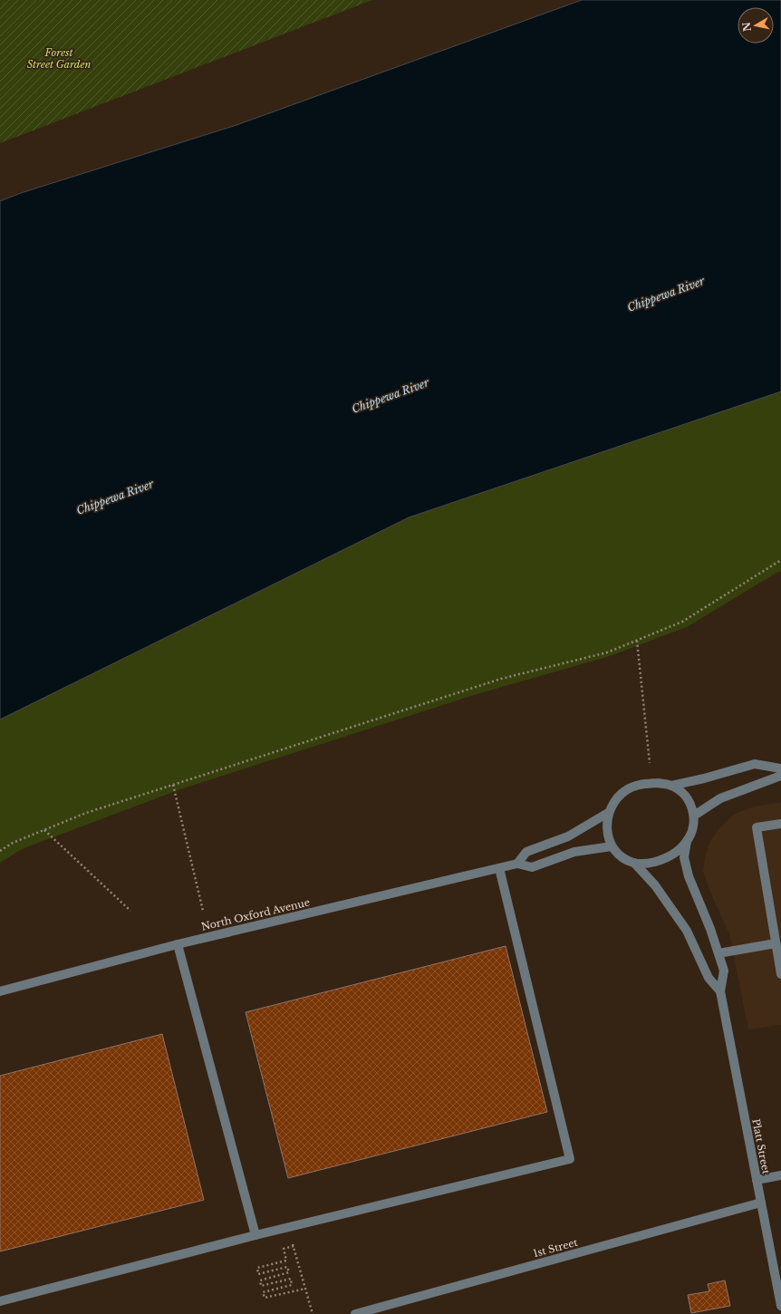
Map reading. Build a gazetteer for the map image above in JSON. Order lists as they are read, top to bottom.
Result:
{
  "streets": {
    "street": ["North Oxford Avenue", "Platt Street", "1st Street"]
  },
  "crossings": [
    ["North Oxford Avenue", "Platt Street"],
    ["Platt Street", "1st Street"]
  ],
  "water": ["Chippewa River"],
  "parks": ["Forest Street Garden"],
  "north": "left"
}
